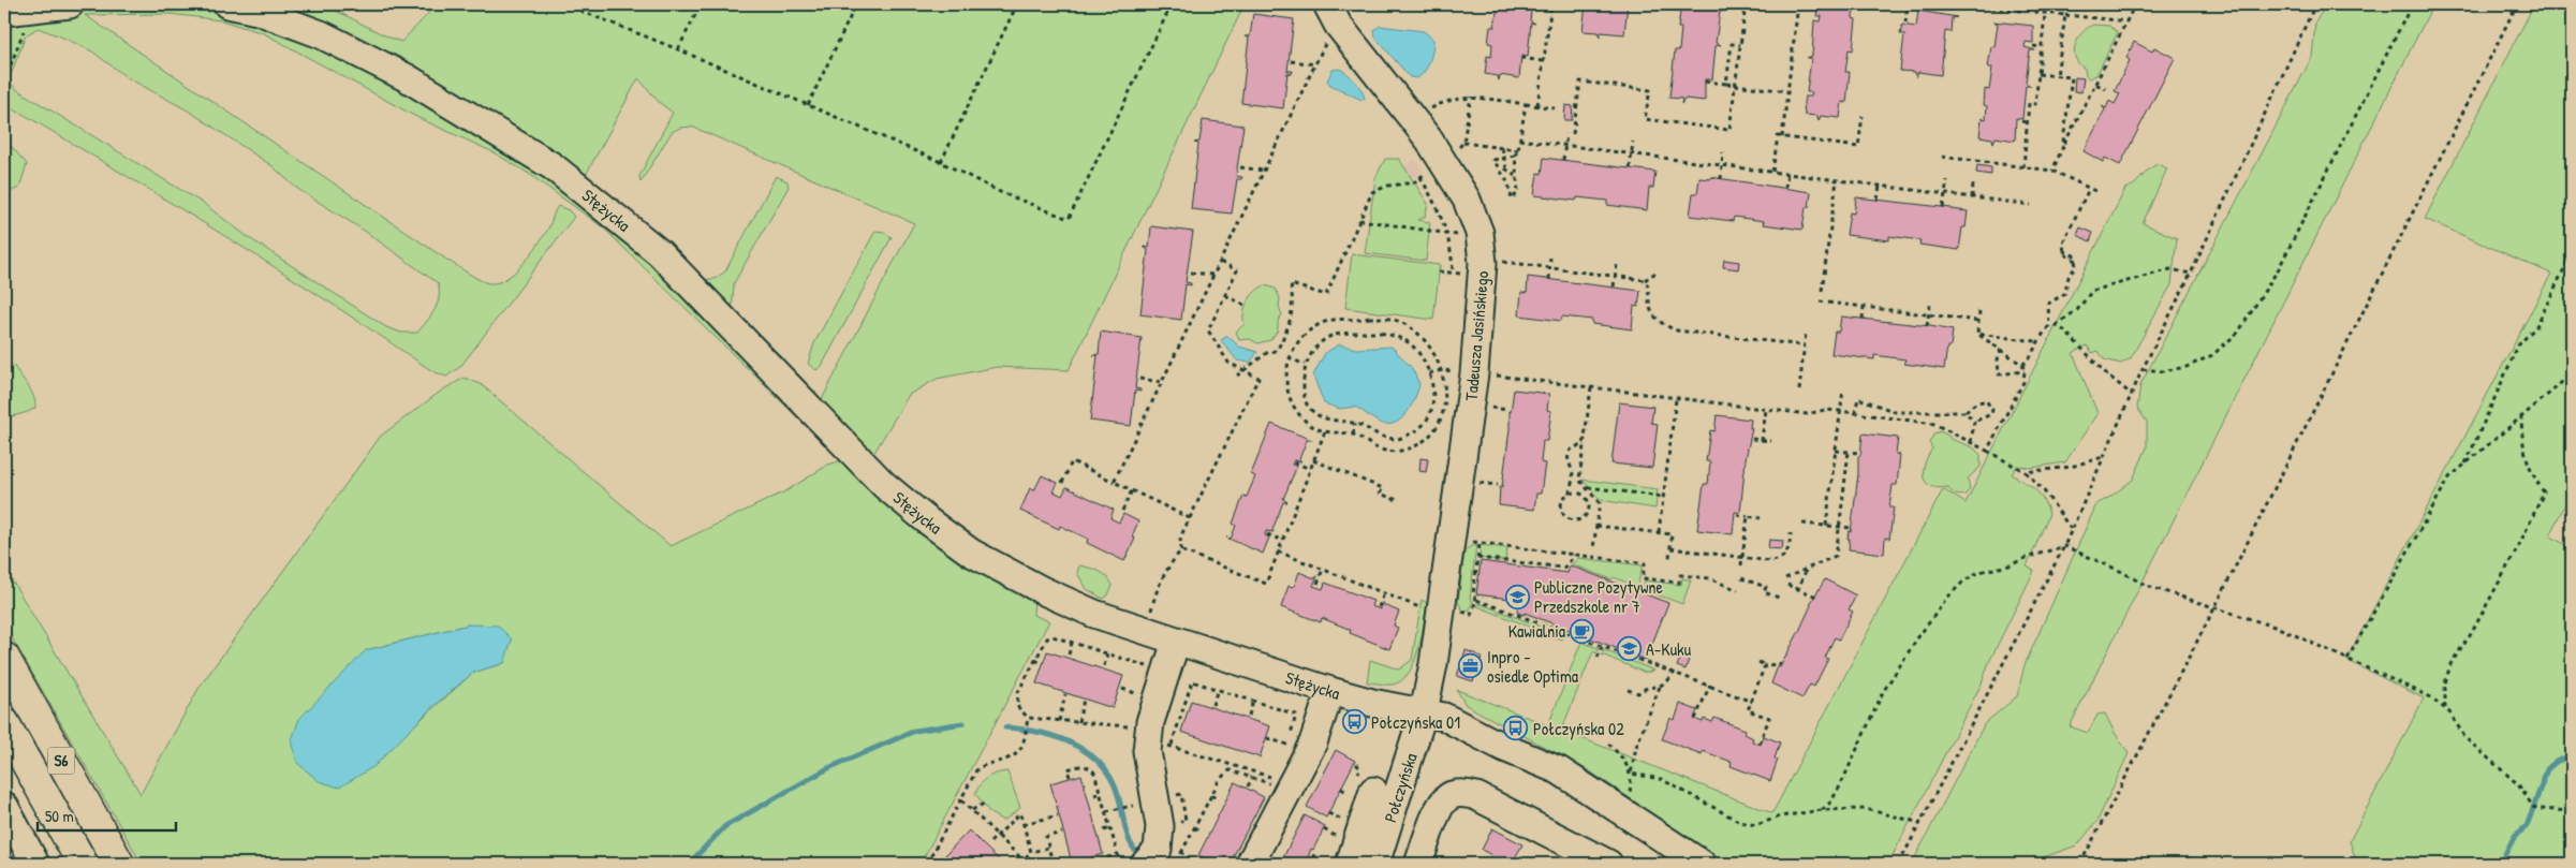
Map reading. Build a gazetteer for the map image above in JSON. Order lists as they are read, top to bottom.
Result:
{
  "streets": {
    "highway": ["S6"],
    "street": ["Stężycka", "Tadeusza Jasińskiego", "Połczyńska"]
  },
  "crossings": [
    ["Stężycka", "Tadeusza Jasińskiego"],
    ["Stężycka", "Połczyńska"],
    ["Tadeusza Jasińskiego", "Połczyńska"]
  ],
  "places": {
    "school or university": ["Publiczne Pozytywne Przedszkole nr 7", "A-Kuku"],
    "cafe": ["Kawialnia"],
    "office": ["Inpro - osiedle Optima"],
    "bus stop": ["Połczyńska 01", "Połczyńska 02"]
  },
  "scale_bar": "50 m"
}
